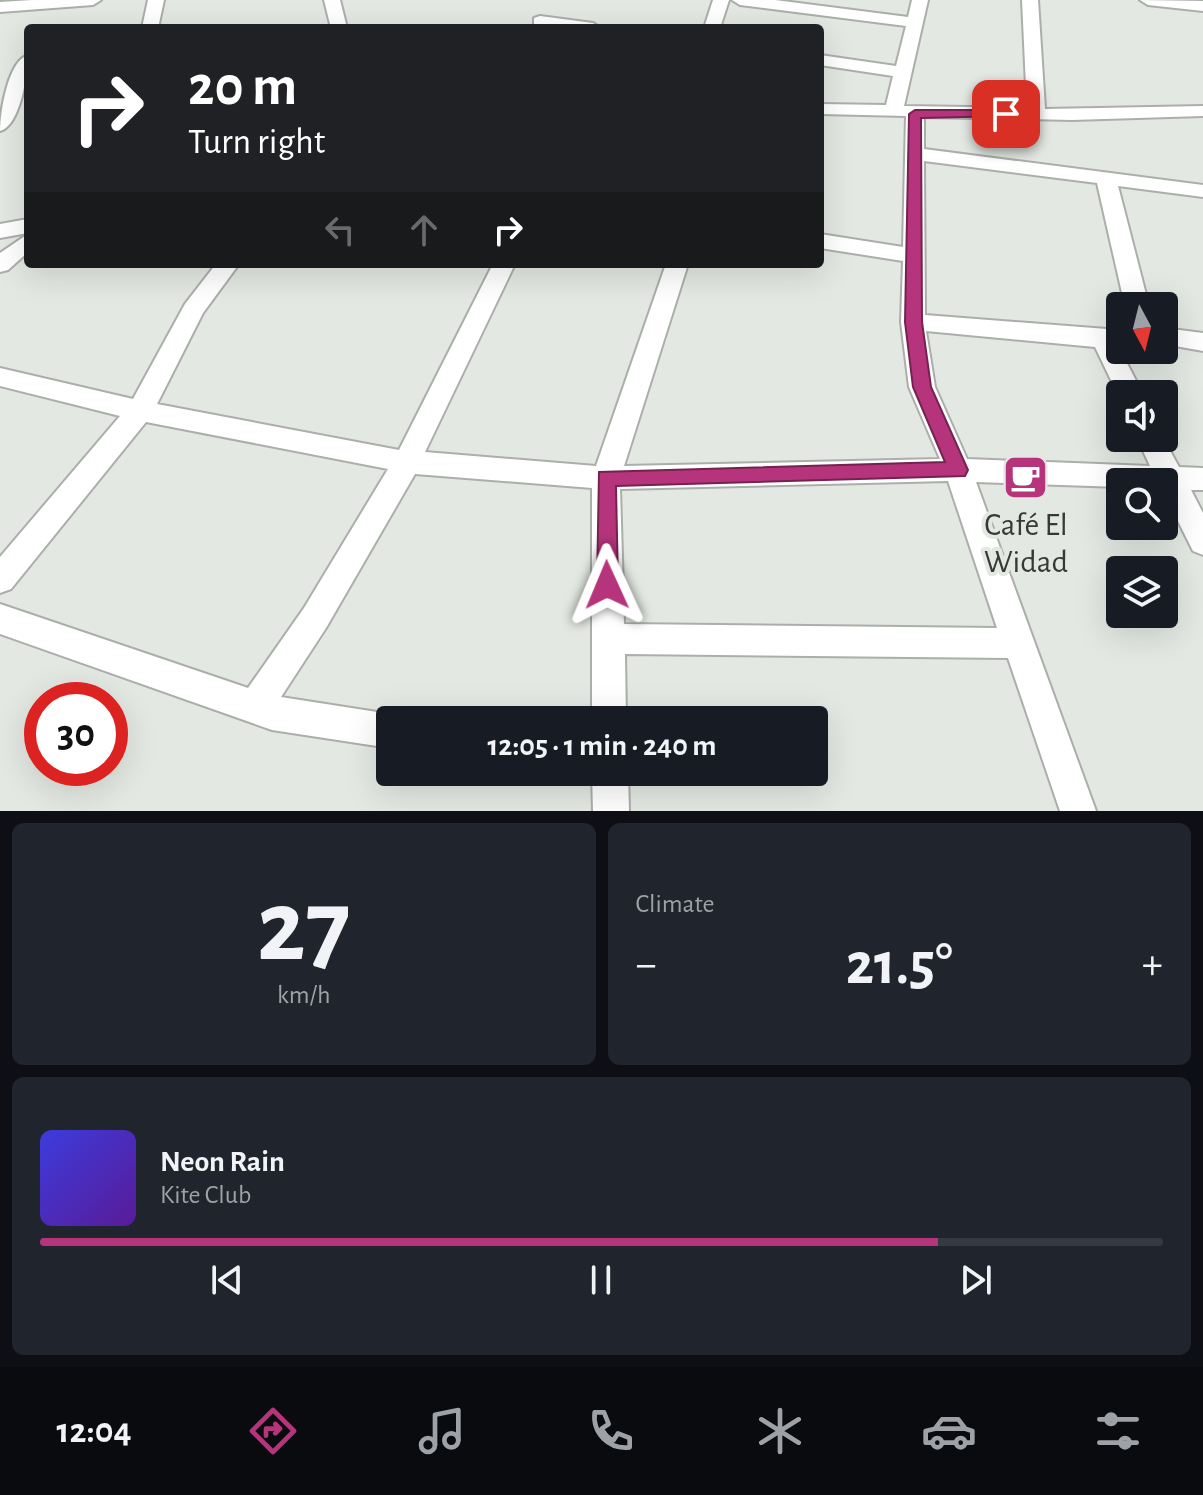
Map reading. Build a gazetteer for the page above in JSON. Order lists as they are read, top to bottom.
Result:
{
  "places": {
    "cafe": ["Café El Widad"]
  },
  "north": "bottom",
  "page": {
    "turn": ["20 m", "Turn right"],
    "limit": "30",
    "trip": "12:05 · 1 min · 240 m",
    "tile": [
      ["27", "km/h"],
      "Climate"
    ],
    "heat": ["−", "21.5°", "+"],
    "song": ["Neon Rain", "Kite Club"],
    "tabs": "12:04"
  }
}
